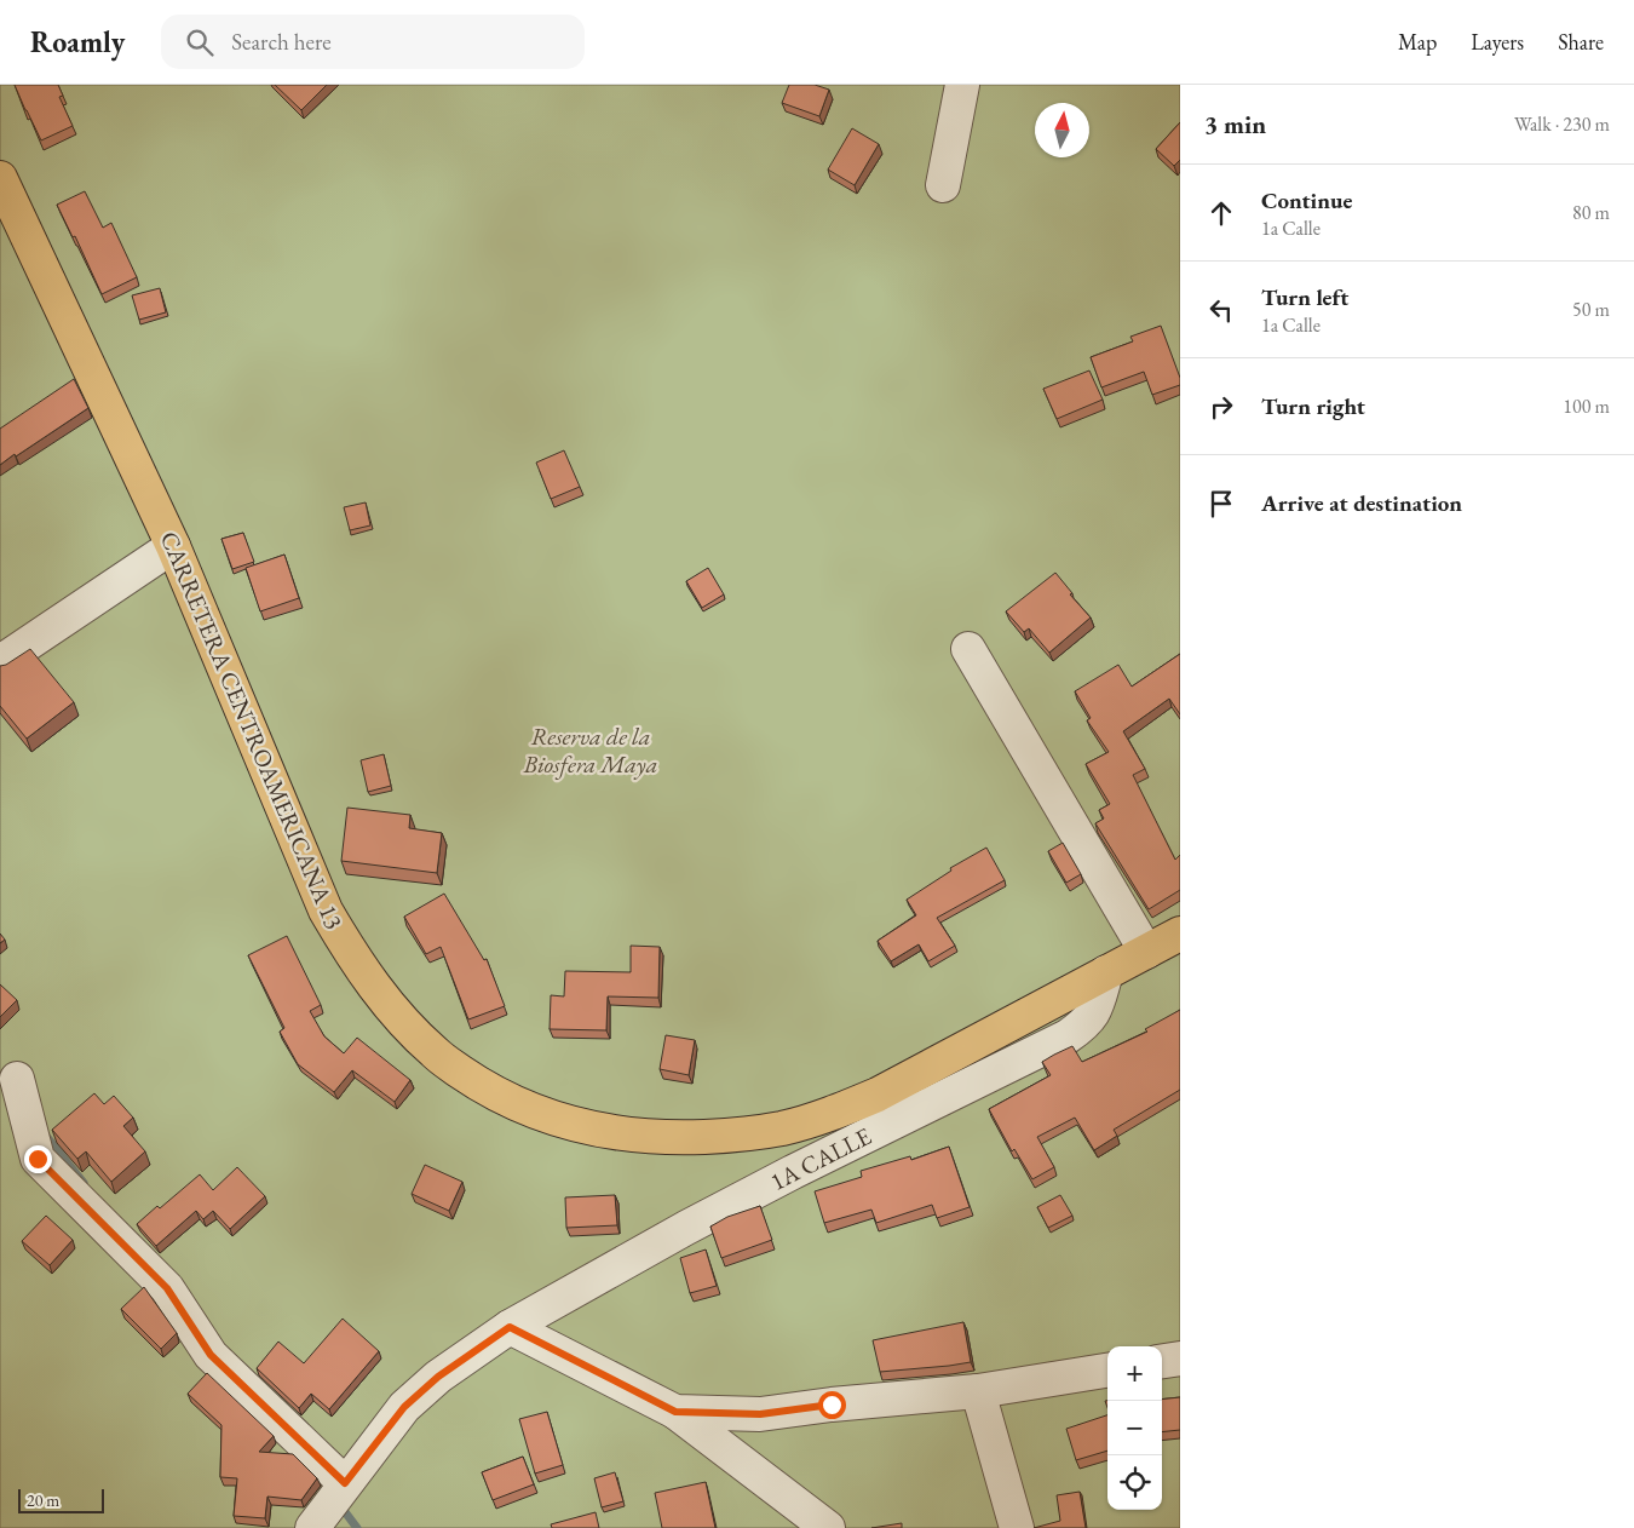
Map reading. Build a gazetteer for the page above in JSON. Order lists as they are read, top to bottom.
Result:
{
  "streets": {
    "highway": ["CARRETERA CENTROAMERICANA 13"],
    "street": ["1A CALLE"]
  },
  "crossings": [
    ["CARRETERA CENTROAMERICANA 13", "1A CALLE"]
  ],
  "parks": ["Reserva de la Biosfera Maya"],
  "scale_bar": "20 m",
  "north": "top",
  "page": {
    "header": "Roamly",
    "search": "Search here",
    "nav": ["Map", "Layers", "Share"],
    "heading": ["3 min", "Walk · 230 m"],
    "list": [
      ["Continue", "1a Calle", "80 m"],
      ["Turn left", "1a Calle", "50 m"],
      ["Turn right", "100 m"],
      "Arrive at destination"
    ],
    "map_buttons": ["+", "−"],
    "scale": "20 m"
  }
}
